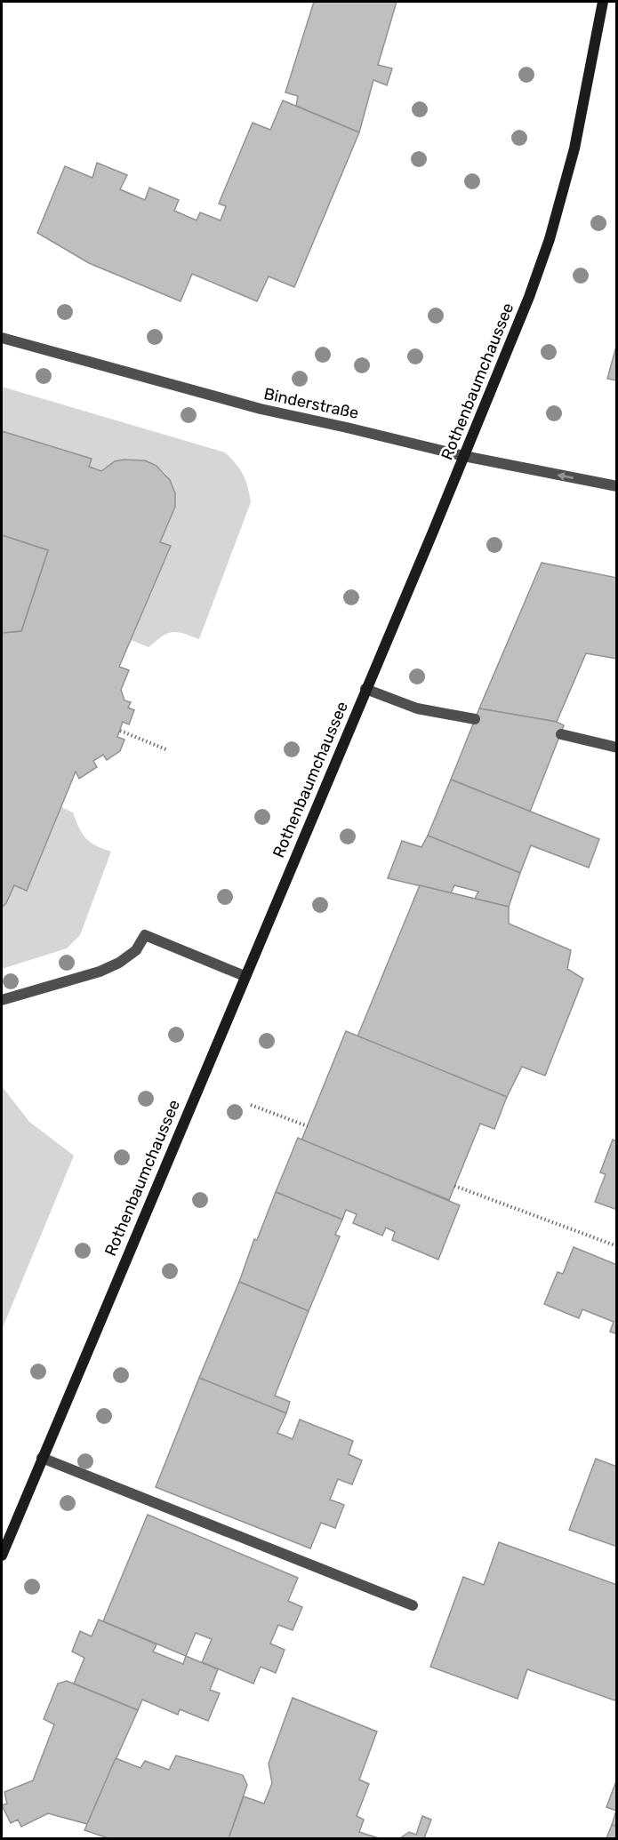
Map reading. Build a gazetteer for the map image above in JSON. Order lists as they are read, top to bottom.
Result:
{
  "streets": {
    "main road": ["Rothenbaumchaussee"],
    "street": ["Binderstraße"]
  },
  "crossings": [
    ["Rothenbaumchaussee", "Binderstraße"]
  ]
}
